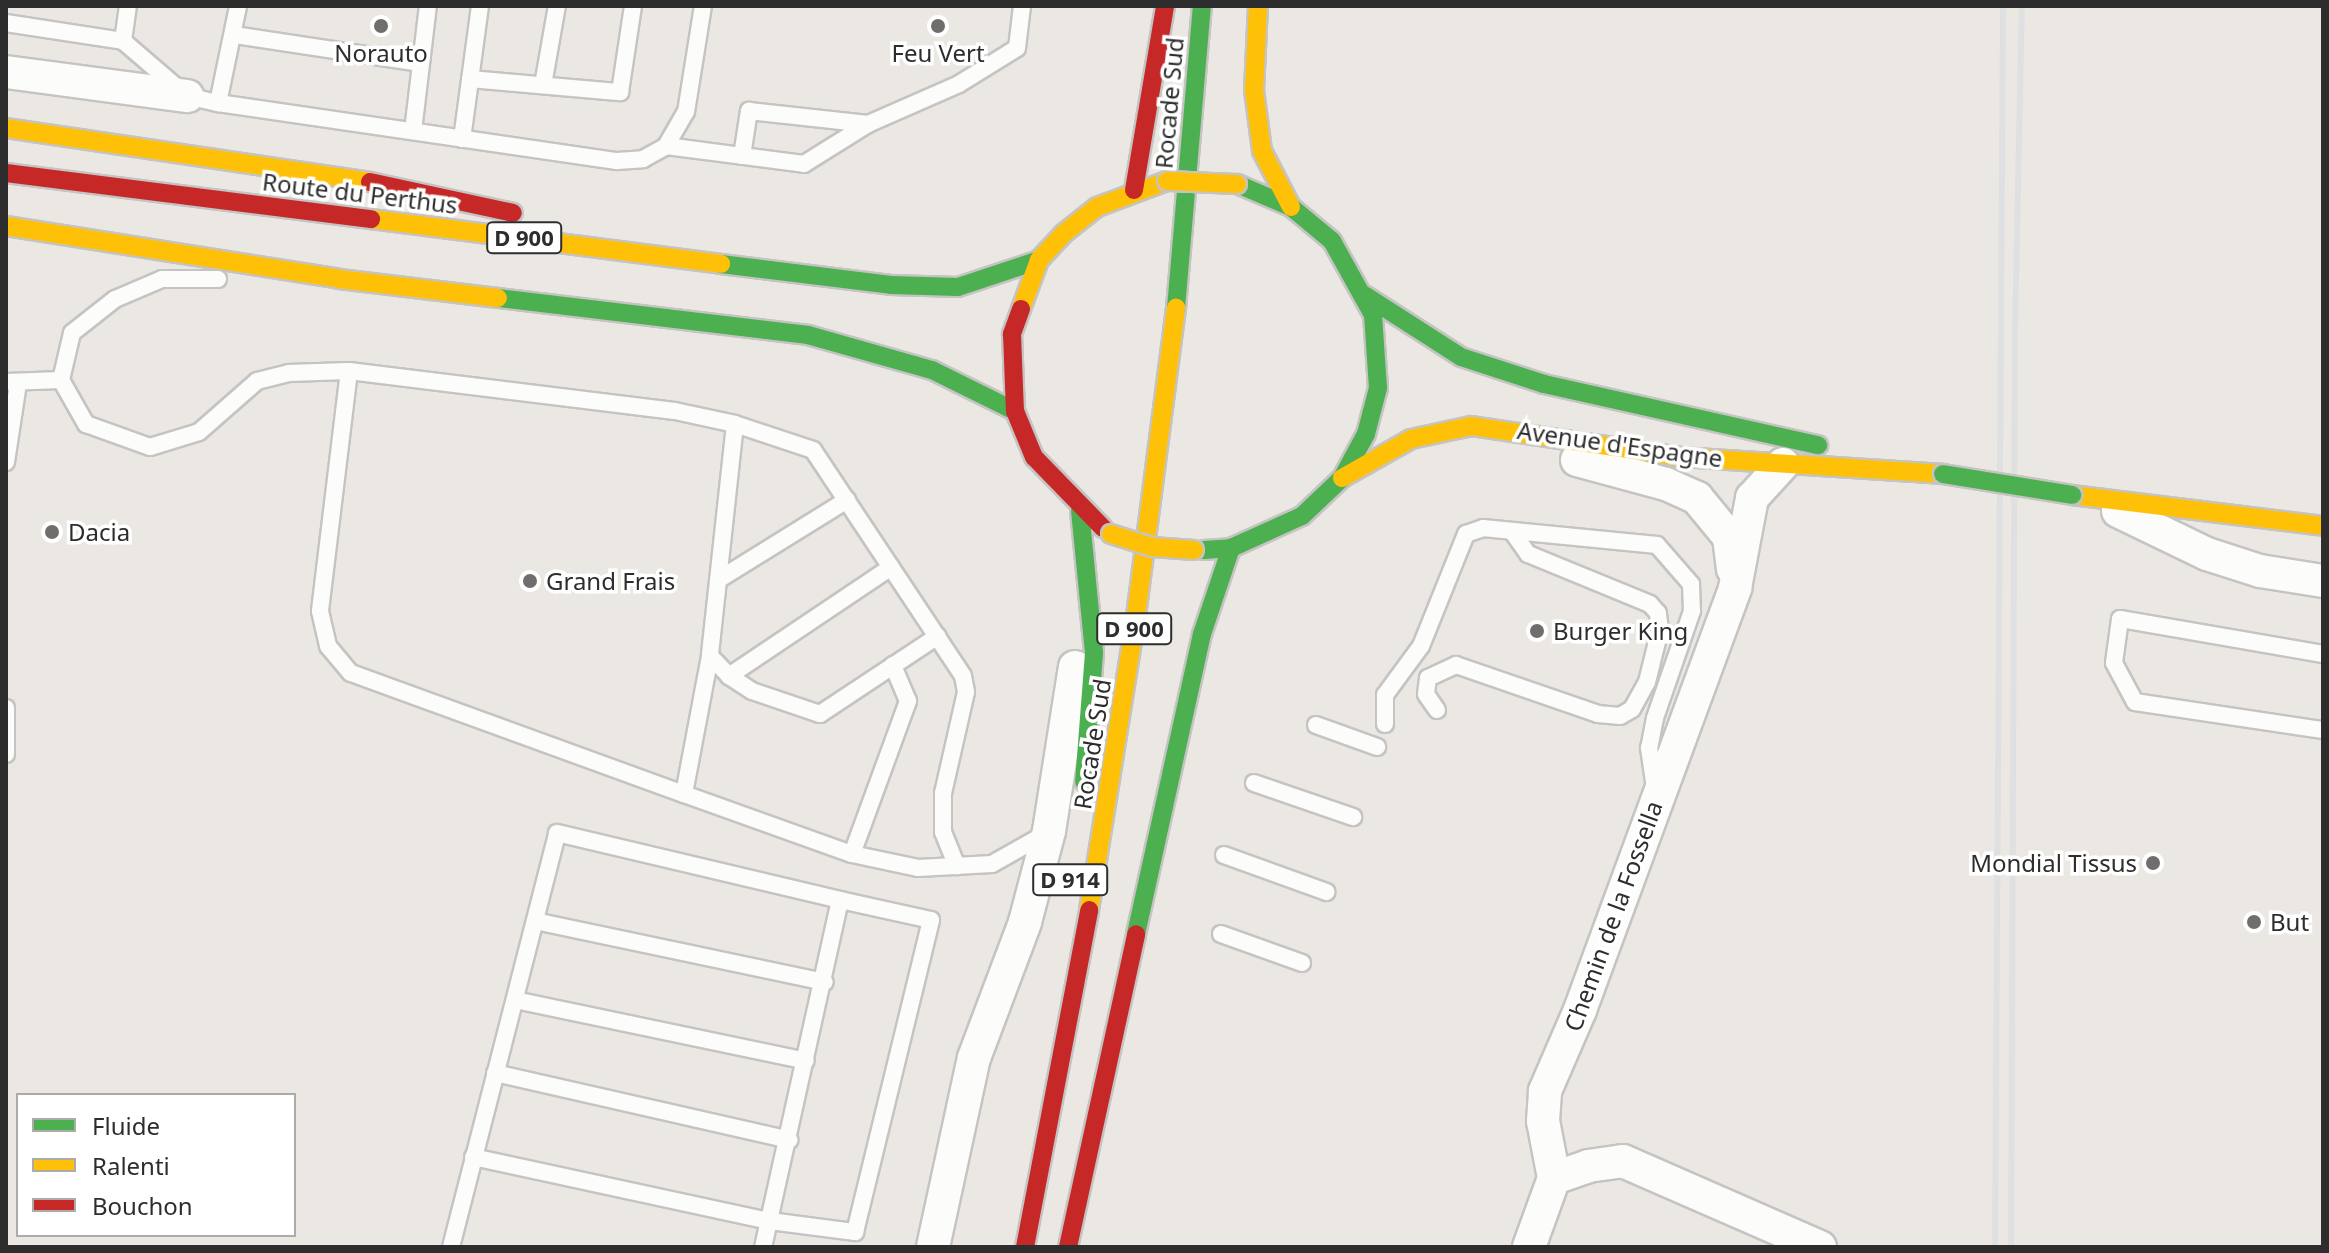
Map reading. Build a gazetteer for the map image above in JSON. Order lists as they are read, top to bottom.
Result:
{
  "streets": {
    "main road": [
      "Rocade Sud",
      "Route du Perthus",
      "D 900",
      "Avenue d'Espagne",
      "D 914"
    ],
    "street": ["Chemin de la Fossella"]
  },
  "crossings": [
    ["Avenue d'Espagne", "Chemin de la Fossella"]
  ],
  "places": [
    "Norauto",
    "Feu Vert",
    "Dacia",
    "Grand Frais",
    "Burger King",
    "Mondial Tissus",
    "But"
  ],
  "legend": ["Fluide", "Ralenti", "Bouchon"]
}
